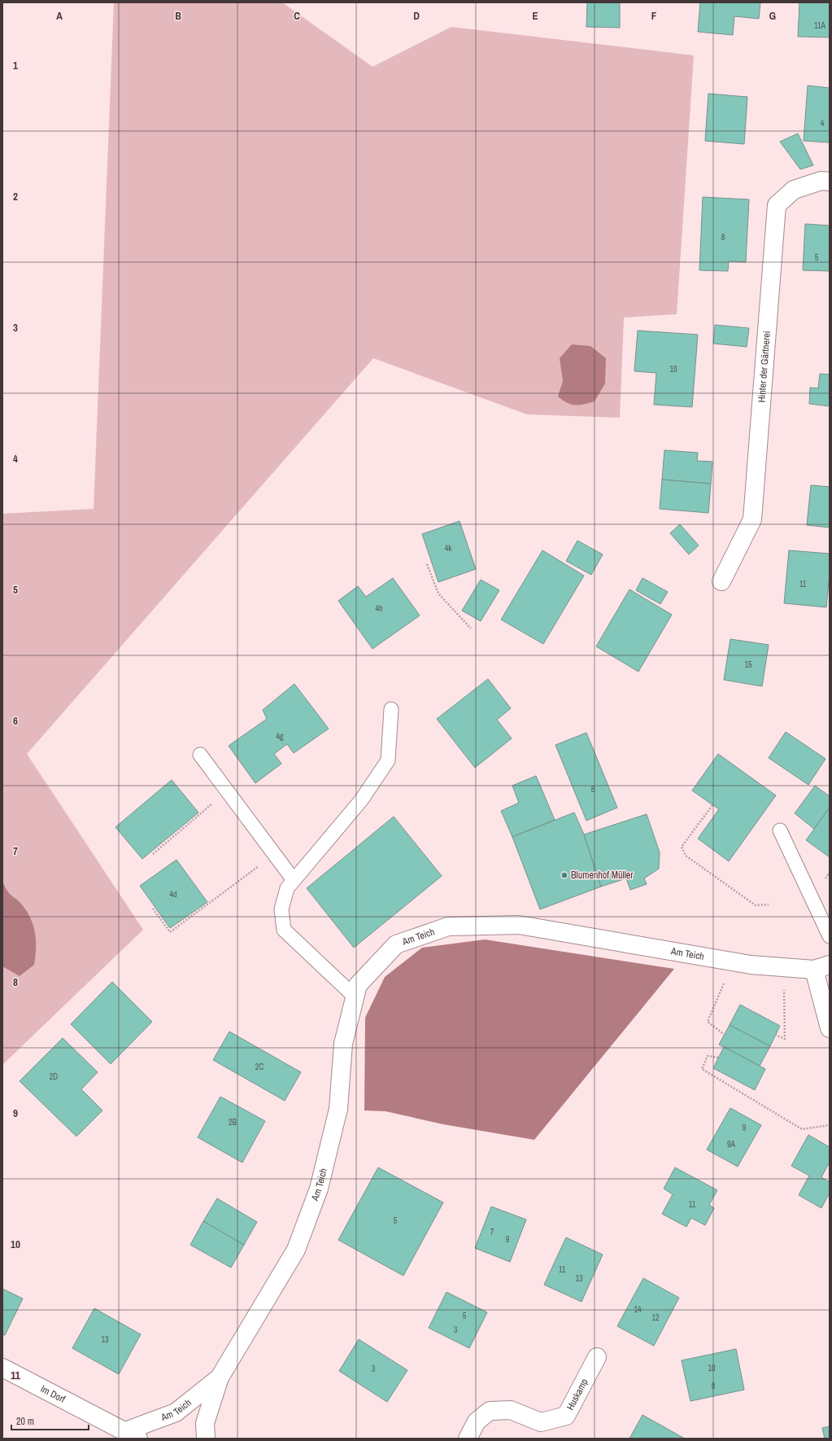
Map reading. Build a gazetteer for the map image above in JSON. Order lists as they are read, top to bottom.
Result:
{
  "streets": {
    "street": [
      "Hinter der Gärtnerei",
      "Am Teich",
      "Im Dorf",
      "Huskamp"
    ]
  },
  "crossings": [
    ["Am Teich", "Im Dorf"]
  ],
  "places": ["Blumenhof Müller"],
  "house_numbers": [
    "11A",
    "4",
    "8",
    "5",
    "10",
    "4k",
    "11",
    "4h",
    "15",
    "4g",
    "8",
    "4d",
    "2C",
    "2D",
    "2B",
    "9",
    "9A",
    "11",
    "5",
    "7",
    "9",
    "11",
    "13",
    "14",
    "5",
    "12",
    "3",
    "13",
    "10",
    "3",
    "8"
  ],
  "scale_bar": "20 m",
  "grid": {
    "columns": [
      "A",
      "B",
      "C",
      "D",
      "E",
      "F",
      "G"
    ],
    "rows": [
      "1",
      "2",
      "3",
      "4",
      "5",
      "6",
      "7",
      "8",
      "9",
      "10",
      "11"
    ]
  }
}
